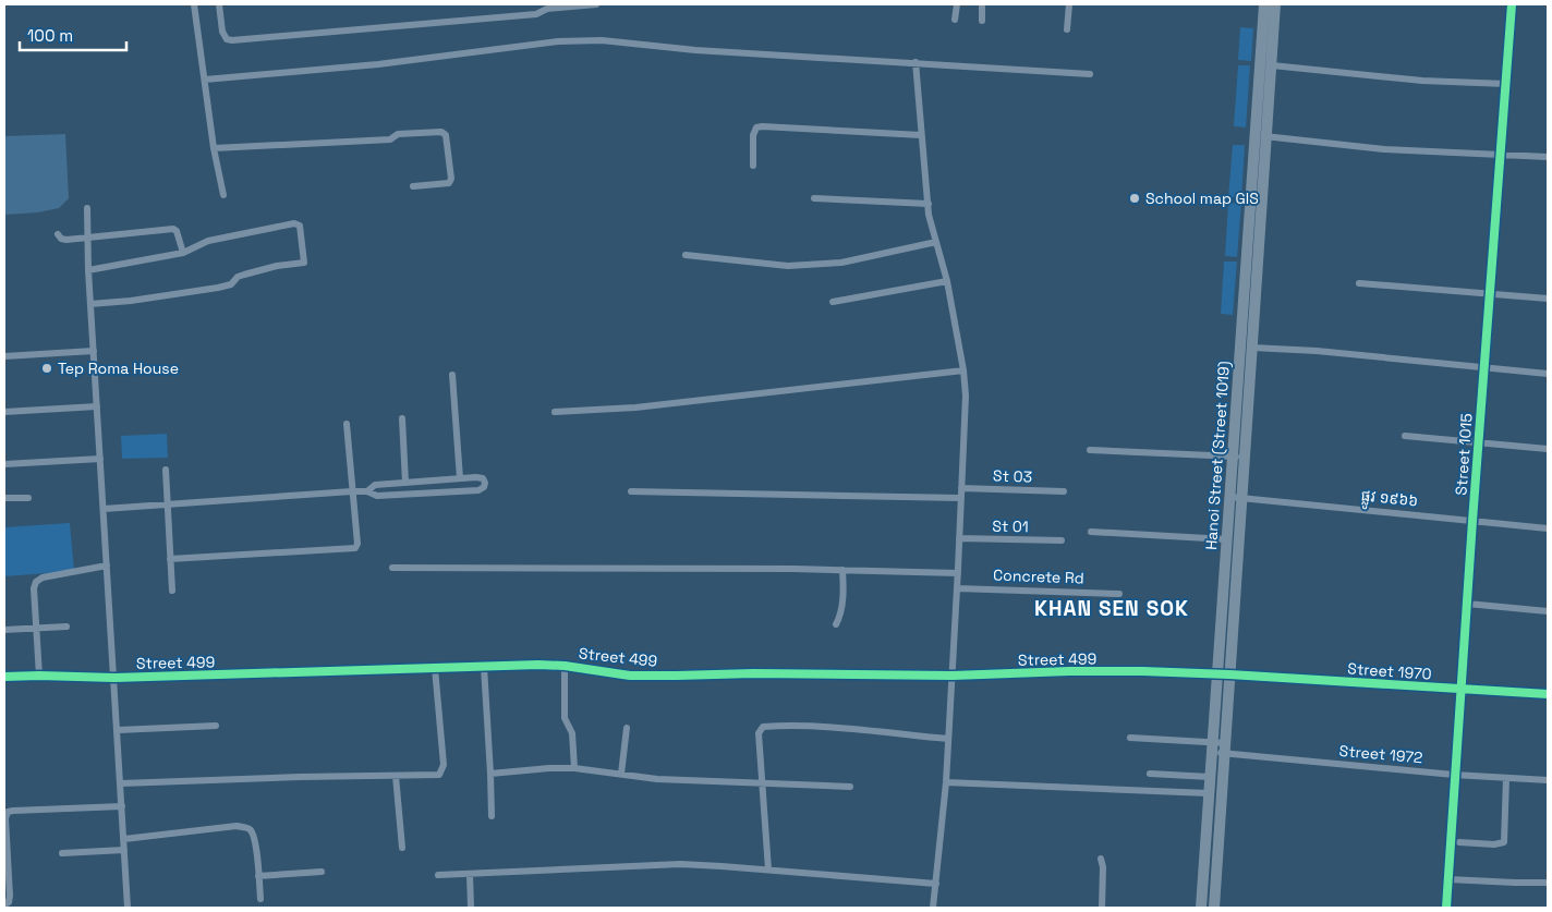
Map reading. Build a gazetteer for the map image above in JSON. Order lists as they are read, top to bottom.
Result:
{
  "streets": {
    "main road": ["Hanoi Street (Street 1019)"],
    "street": [
      "Street 1015",
      "St 03",
      "ផ្លូវ ១៩៦៦",
      "St 01",
      "Concrete Rd",
      "Street 499",
      "Street 1970",
      "Street 1972"
    ]
  },
  "crossings": [
    ["Street 1015", "ផ្លូវ ១៩៦៦"],
    ["Street 1015", "Street 1970"],
    ["Street 1015", "Street 1972"],
    ["Hanoi Street (Street 1019)", "ផ្លូវ ១៩៦៦"],
    ["Hanoi Street (Street 1019)", "Street 499"],
    ["Hanoi Street (Street 1019)", "Street 1970"],
    ["Hanoi Street (Street 1019)", "Street 1972"],
    ["Street 499", "Street 1970"]
  ],
  "districts": ["KHAN SEN SOK"],
  "places": ["School map GIS", "Tep Roma House"],
  "scale_bar": "100 m"
}
